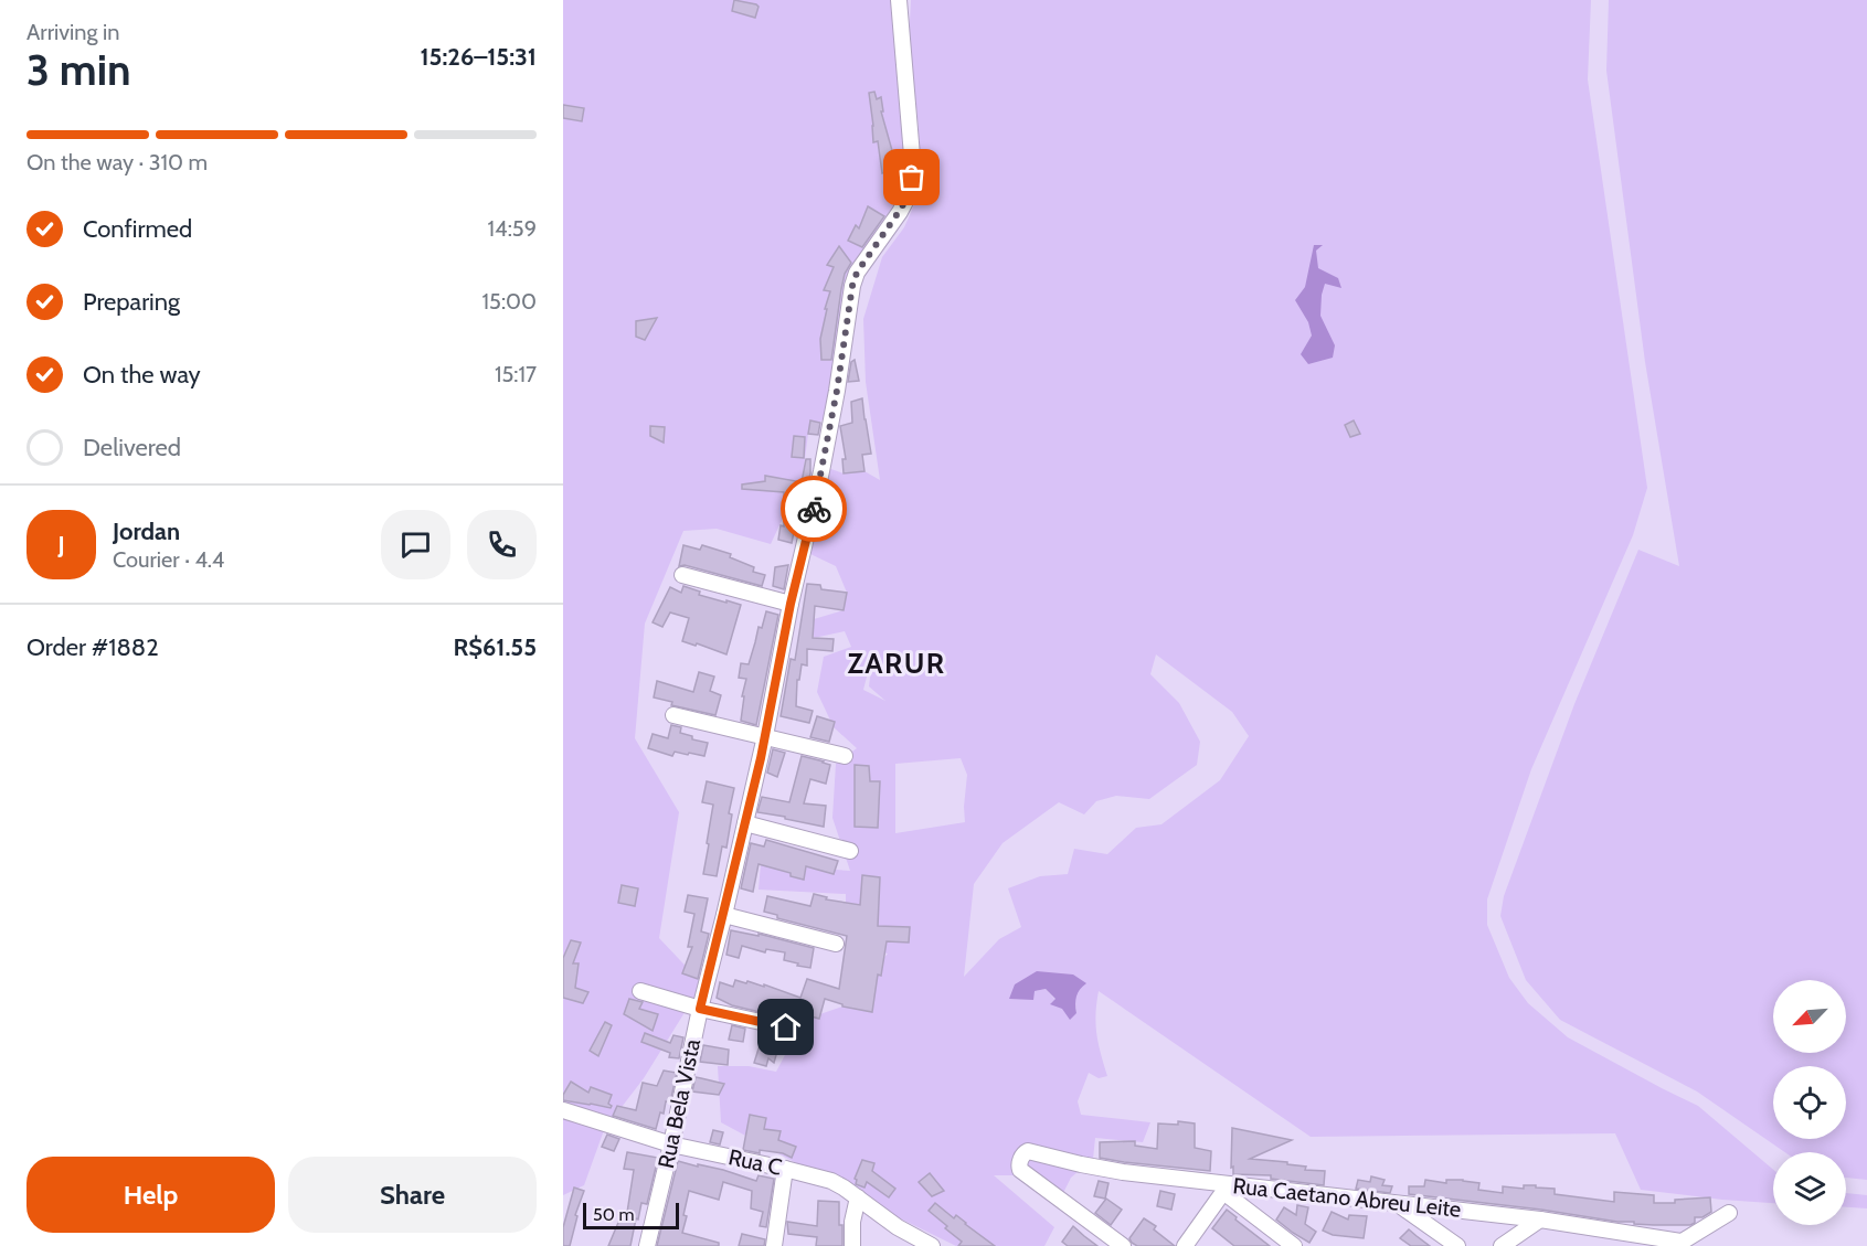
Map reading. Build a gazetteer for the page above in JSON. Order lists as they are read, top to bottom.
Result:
{
  "streets": {
    "street": ["Rua Bela Vista", "Rua C", "Rua Caetano Abreu Leite"]
  },
  "crossings": [
    ["Rua Bela Vista", "Rua C"]
  ],
  "districts": ["ZARUR"],
  "scale_bar": "50 m",
  "north": "bottom left",
  "page": {
    "heading": ["3 min", "Arriving in", "15:26–15:31"],
    "panel": [
      "Jordan",
      "Courier · 4.4",
      "Order #1882",
      "R$61.55"
    ],
    "bar": "On the way · 310 m",
    "list": [
      ["Confirmed", "14:59"],
      ["Preparing", "15:00"],
      ["On the way", "15:17"],
      "Delivered"
    ],
    "round": "J",
    "buttons": ["Help", "Share"],
    "scale": "50 m"
  }
}
